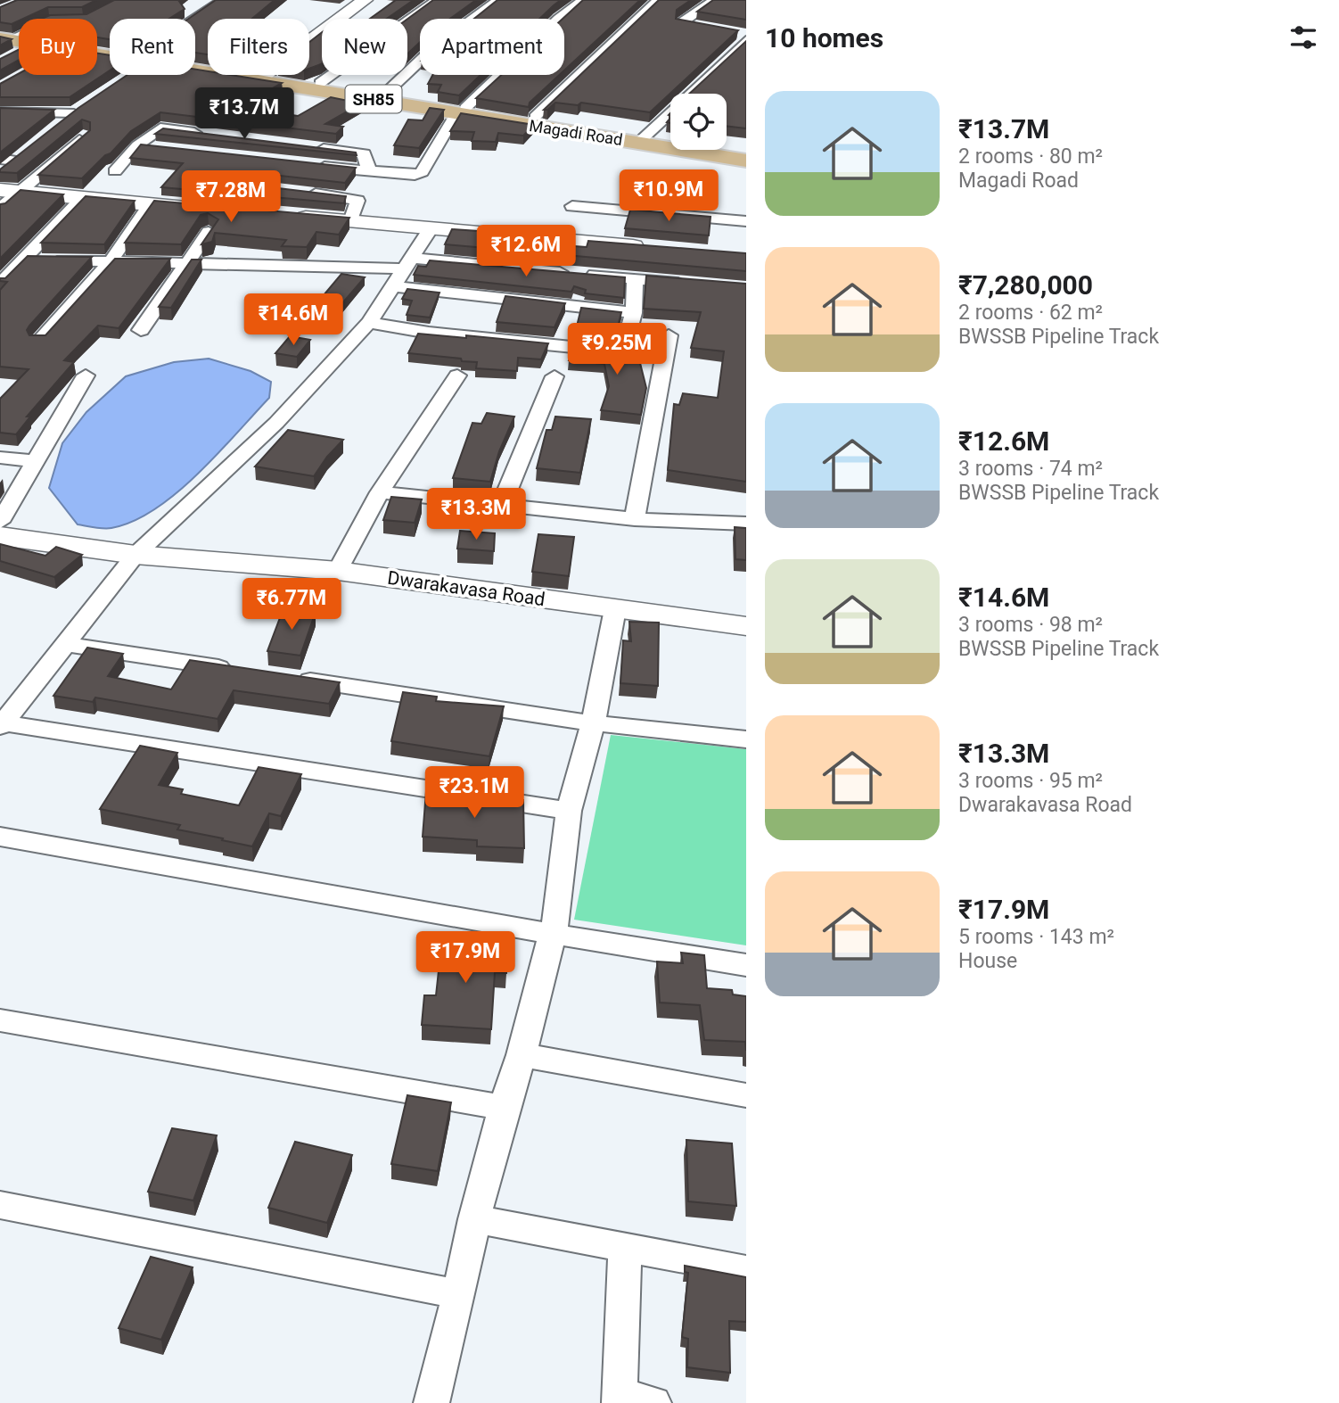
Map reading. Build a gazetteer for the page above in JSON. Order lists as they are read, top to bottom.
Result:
{
  "streets": {
    "main road": ["SH85", "Magadi Road"],
    "street": ["Dwarakavasa Road"]
  },
  "page": {
    "heading": "10 homes",
    "chip": [
      "Buy",
      "Rent",
      "Filters",
      "New",
      "Apartment"
    ],
    "list": [
      {
        "name": "₹13.7M",
        "note": "2 rooms · 80 m² · Magadi Road"
      },
      {
        "name": "₹7,280,000",
        "note": "2 rooms · 62 m² · BWSSB Pipeline Track"
      },
      {
        "name": "₹12.6M",
        "note": "3 rooms · 74 m² · BWSSB Pipeline Track"
      },
      {
        "name": "₹14.6M",
        "note": "3 rooms · 98 m² · BWSSB Pipeline Track"
      },
      {
        "name": "₹13.3M",
        "note": "3 rooms · 95 m² · Dwarakavasa Road"
      },
      {
        "name": "₹17.9M",
        "note": "5 rooms · 143 m² · House"
      }
    ],
    "price": [
      "₹13.7M",
      "₹10.9M",
      "₹7.28M",
      "₹12.6M",
      "₹14.6M",
      "₹9.25M",
      "₹13.3M",
      "₹6.77M",
      "₹23.1M",
      "₹17.9M"
    ]
  }
}
